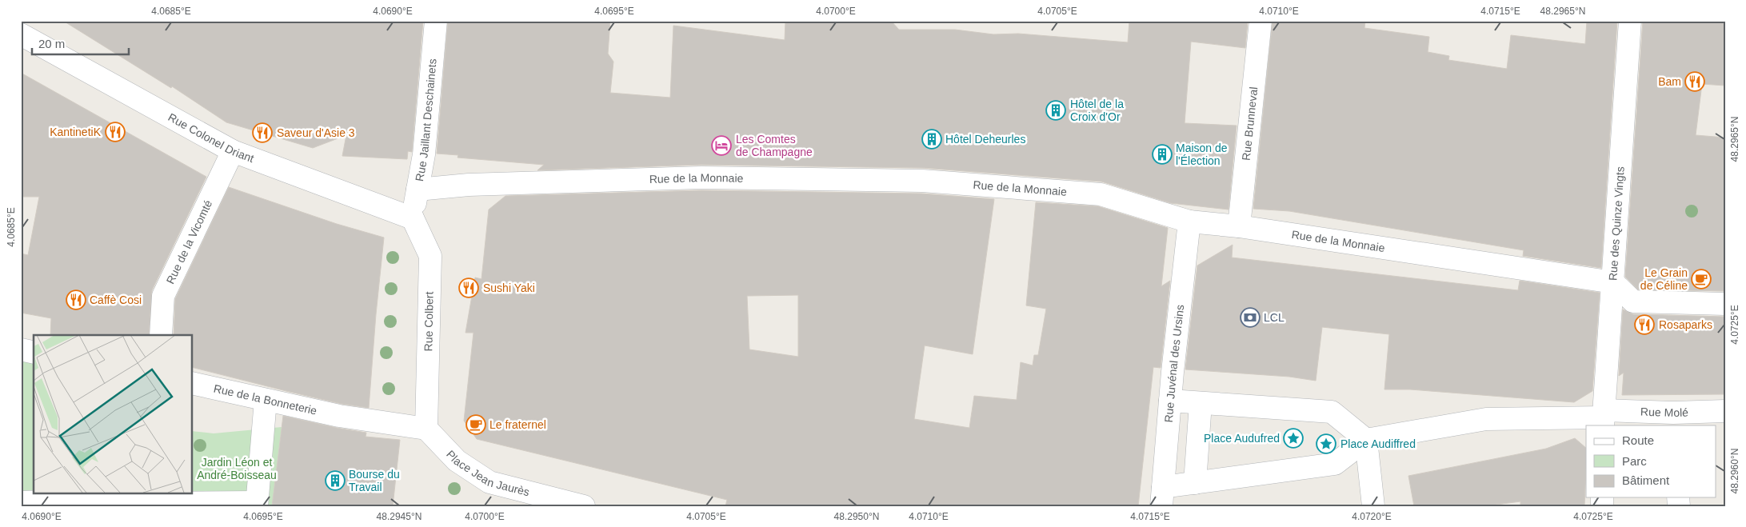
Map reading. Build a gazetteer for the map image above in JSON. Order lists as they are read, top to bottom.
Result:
{
  "streets": {
    "street": [
      "Rue Jaillant Deschainets",
      "Rue Brunneval",
      "Rue Colonel Driant",
      "Rue de la Monnaie",
      "Rue des Quinze Vingts",
      "Rue de la Vicomté",
      "Rue Colbert",
      "Rue Juvénal des Ursins",
      "Rue de la Bonneterie",
      "Rue Molé",
      "Place Jean Jaurès"
    ]
  },
  "crossings": [
    ["Rue Jaillant Deschainets", "Rue Colonel Driant"],
    ["Rue Jaillant Deschainets", "Rue de la Monnaie"],
    ["Rue Jaillant Deschainets", "Rue Colbert"],
    ["Rue Brunneval", "Rue de la Monnaie"],
    ["Rue Colonel Driant", "Rue de la Vicomté"],
    ["Rue Colonel Driant", "Rue Colbert"],
    ["Rue de la Monnaie", "Rue des Quinze Vingts"],
    ["Rue de la Monnaie", "Rue Juvénal des Ursins"],
    ["Rue des Quinze Vingts", "Rue Molé"],
    ["Rue Colbert", "Rue de la Bonneterie"],
    ["Rue Colbert", "Place Jean Jaurès"],
    ["Rue de la Bonneterie", "Place Jean Jaurès"]
  ],
  "parks": ["Jardin Léon et André-Boisseau"],
  "places": {
    "restaurant": [
      "Bam",
      "KantinetiK",
      "Saveur d'Asie 3",
      "Sushi Yaki",
      "Caffè Cosi",
      "Rosaparks"
    ],
    "building": [
      "Hôtel de la Croix d'Or",
      "Hôtel Deheurles",
      "Maison de l'Élection",
      "Bourse du Travail"
    ],
    "hotel": ["Les Comtes de Champagne"],
    "cafe": ["Le Grain de Céline", "Le fraternel"],
    "bank": ["LCL"],
    "place": ["Place Audufred", "Place Audiffred"]
  },
  "legend": ["Route", "Parc", "Bâtiment"],
  "scale_bar": "20 m",
  "coordinates": [
    "4.0685°E",
    "4.0690°E",
    "4.0695°E",
    "4.0700°E",
    "4.0705°E",
    "4.0710°E",
    "4.0715°E",
    "48.2965°N",
    "4.0725°E",
    "48.2960°N",
    "48.2945°N",
    "48.2950°N",
    "4.0720°E"
  ]
}
